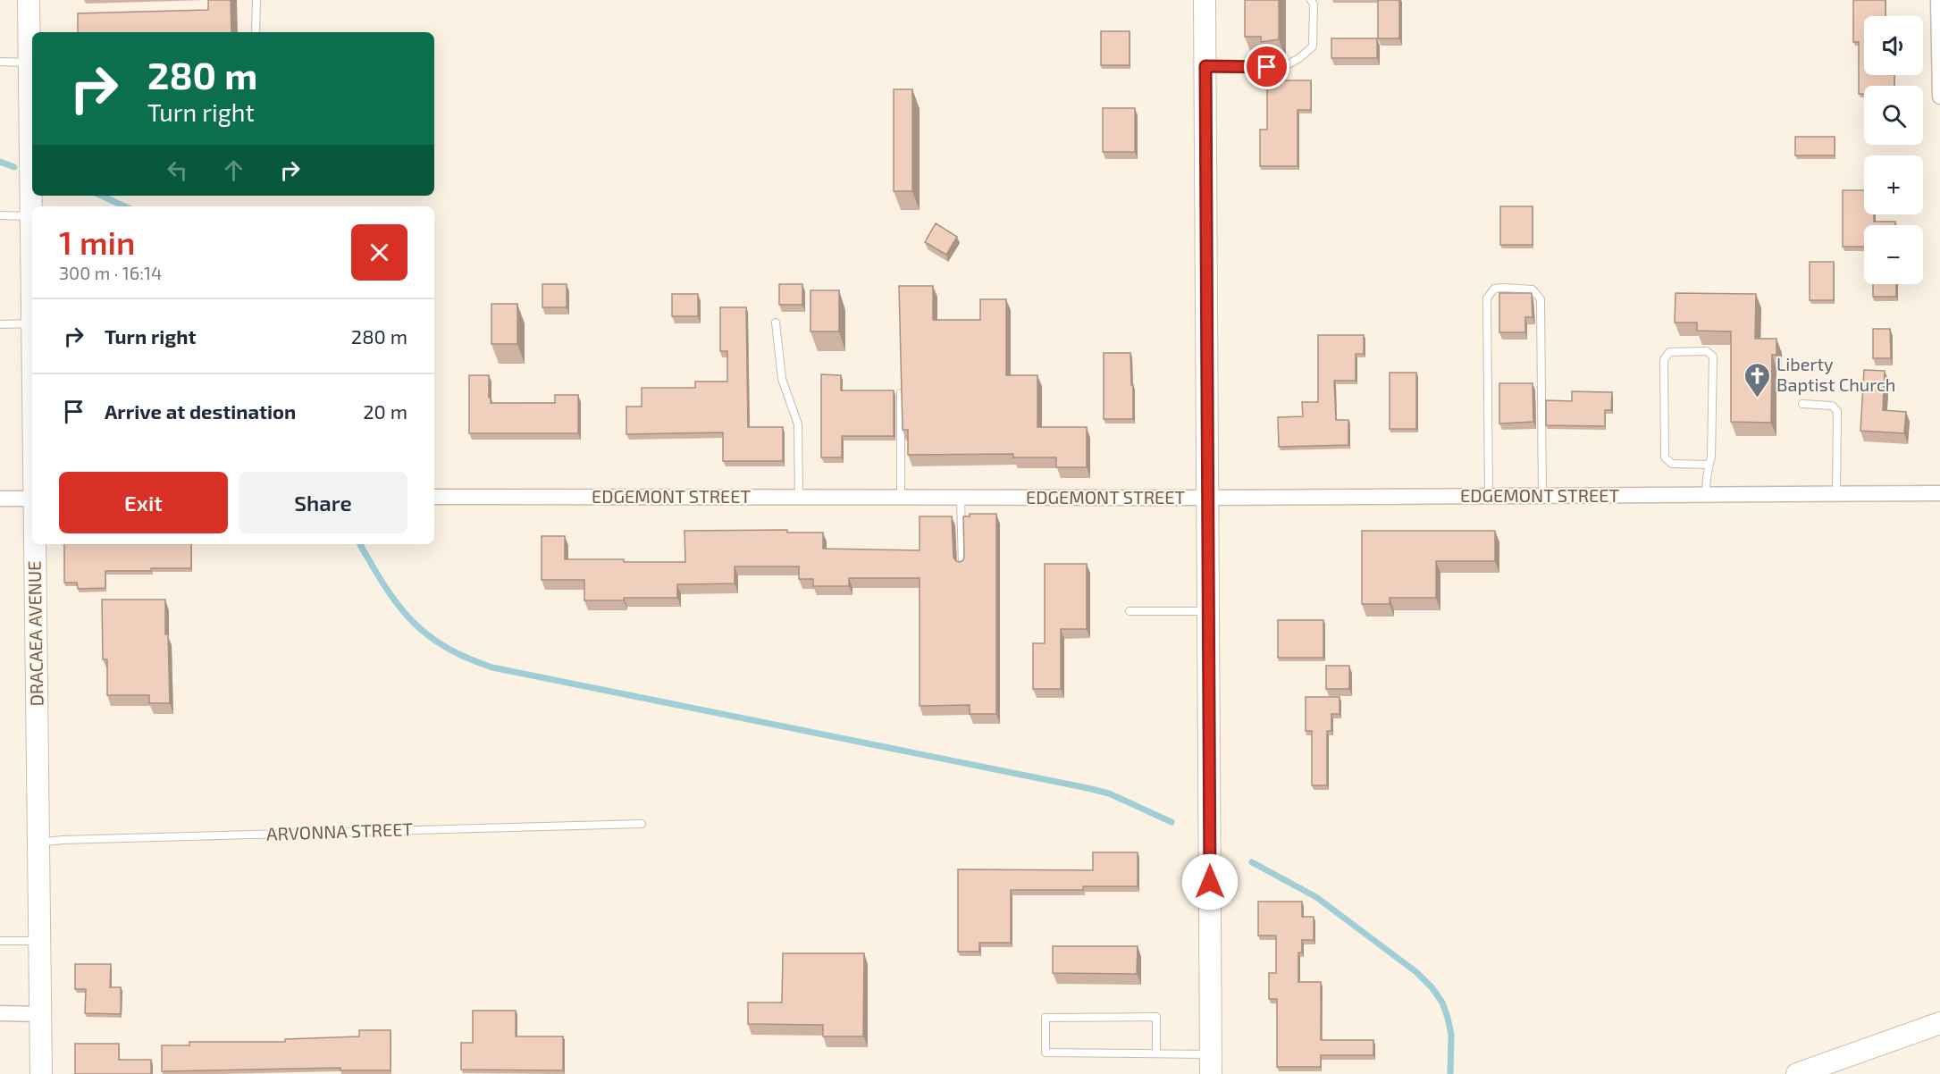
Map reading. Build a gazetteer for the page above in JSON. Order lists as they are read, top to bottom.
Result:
{
  "streets": {
    "street": ["EDGEMONT STREET", "DRACAEA AVENUE"],
    "lane": ["ARVONNA STREET"]
  },
  "crossings": [
    ["DRACAEA AVENUE", "ARVONNA STREET"]
  ],
  "places": {
    "church": ["Liberty Baptist Church"]
  },
  "page": {
    "map_buttons": ["+", "−"],
    "turn": ["280 m", "Turn right"],
    "heading": ["1 min", "300 m · 16:14"],
    "list": [
      {
        "name": "Turn right",
        "value": "280 m"
      },
      {
        "name": "Arrive at destination",
        "value": "20 m"
      }
    ],
    "buttons": ["Exit", "Share"]
  }
}
